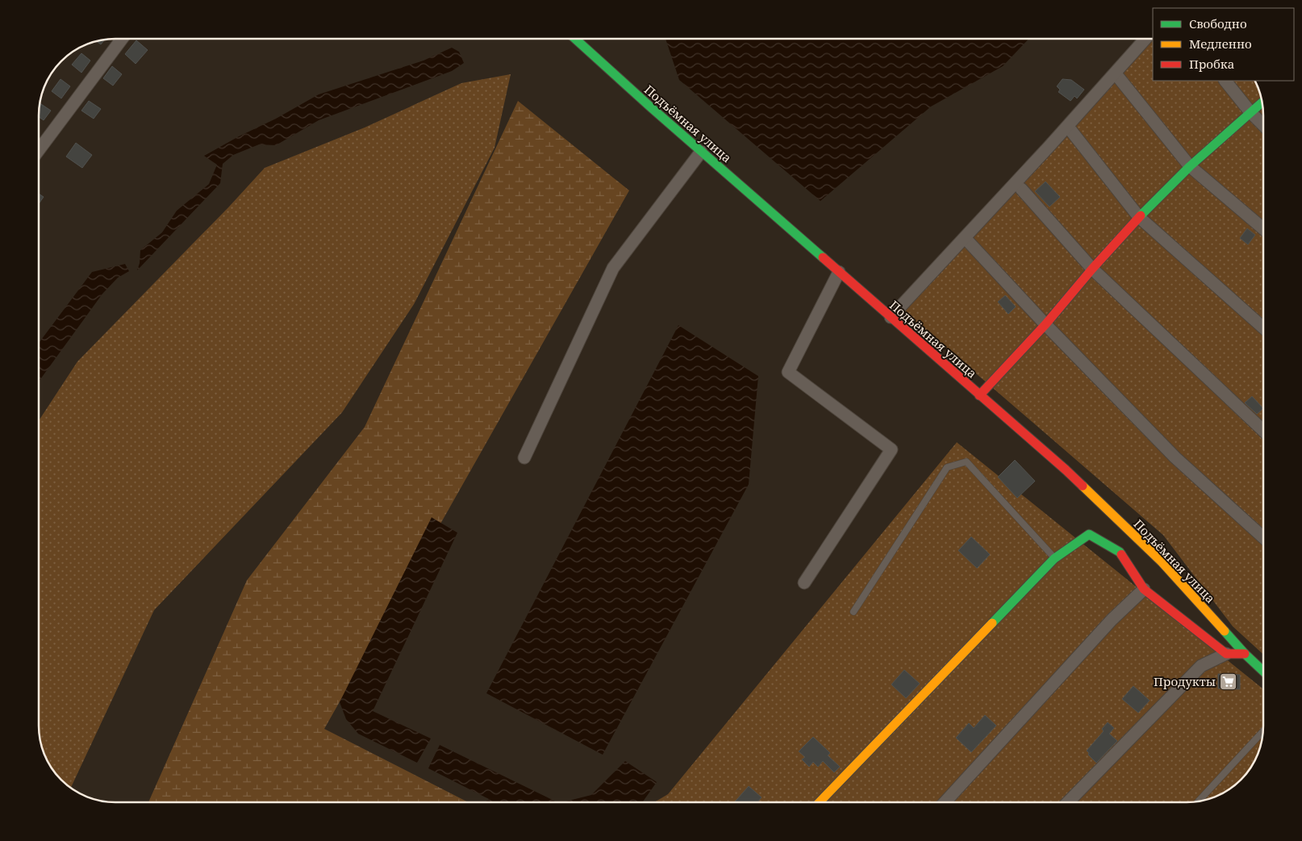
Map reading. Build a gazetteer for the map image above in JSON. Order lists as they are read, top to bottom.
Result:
{
  "streets": {
    "street": ["Подъёмная улица"]
  },
  "places": {
    "supermarket": ["Продукты"]
  },
  "legend": ["Свободно", "Медленно", "Пробка"]
}
